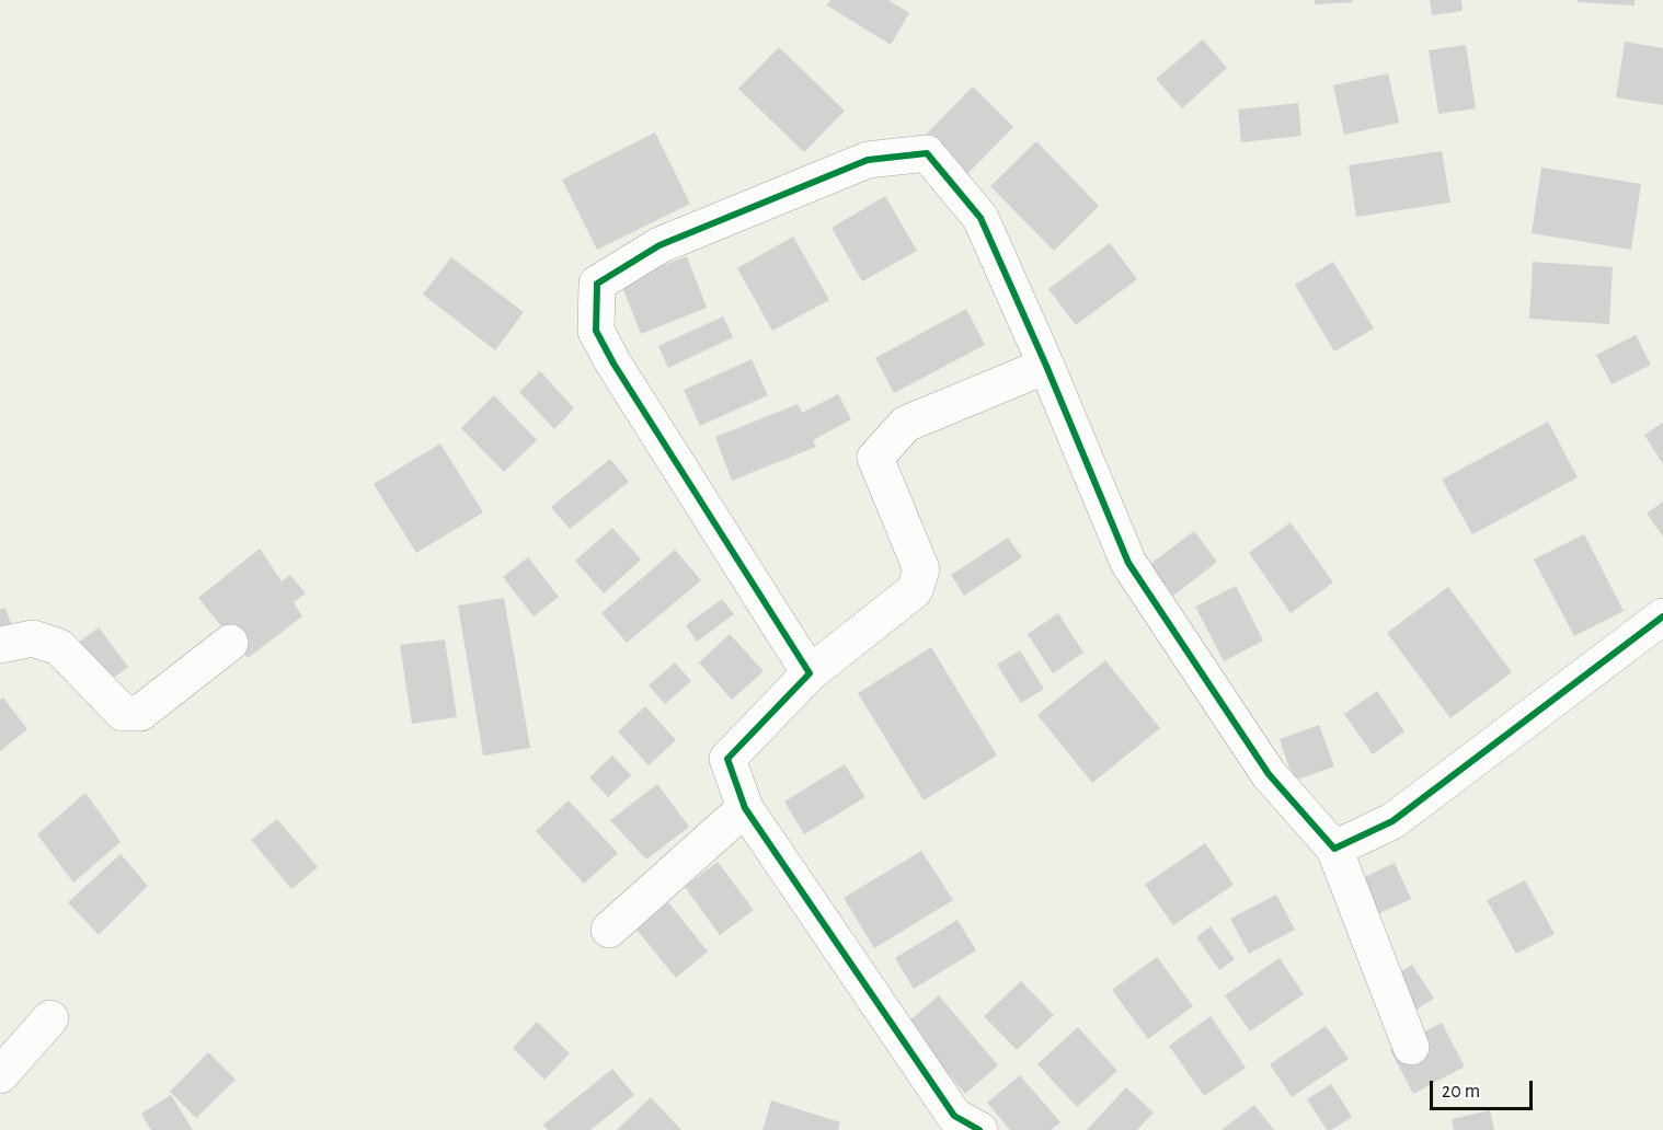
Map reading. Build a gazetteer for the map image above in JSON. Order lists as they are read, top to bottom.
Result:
{
  "scale_bar": "20 m"
}
